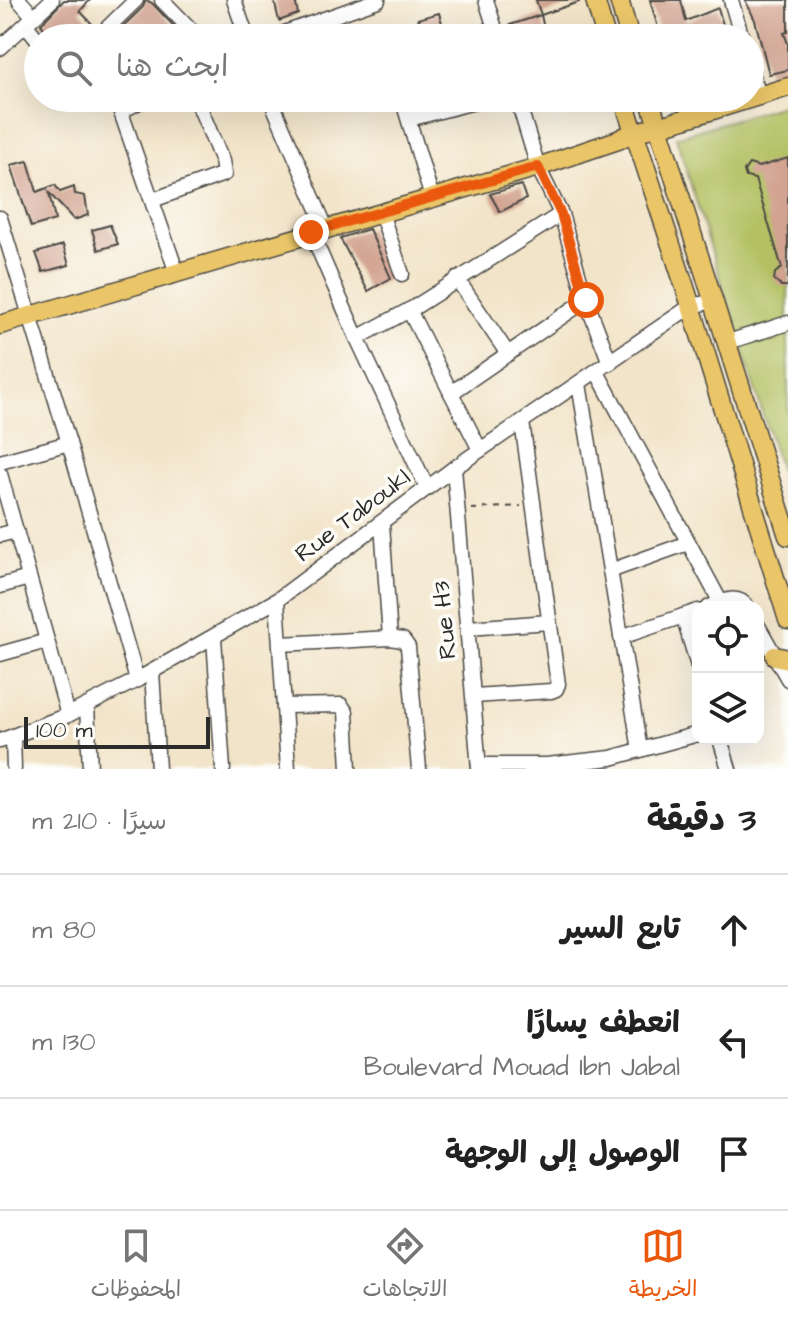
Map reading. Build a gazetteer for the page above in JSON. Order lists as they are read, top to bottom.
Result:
{
  "streets": {
    "street": ["Rue Taboukl", "Rue H3"]
  },
  "crossings": [
    ["Rue Taboukl", "Rue H3"]
  ],
  "scale_bar": "100 m",
  "page": {
    "search": "ابحث هنا",
    "scale": "100 m",
    "heading": ["3 دقيقة", "سيرًا · 210 m"],
    "list": [
      ["تابع السير", "80 m"],
      ["انعطف يسارًا", "Boulevard Mouad Ibn Jabal", "130 m"],
      "الوصول إلى الوجهة"
    ],
    "nav": ["الخريطة", "الاتجاهات", "المحفوظات"]
  }
}
